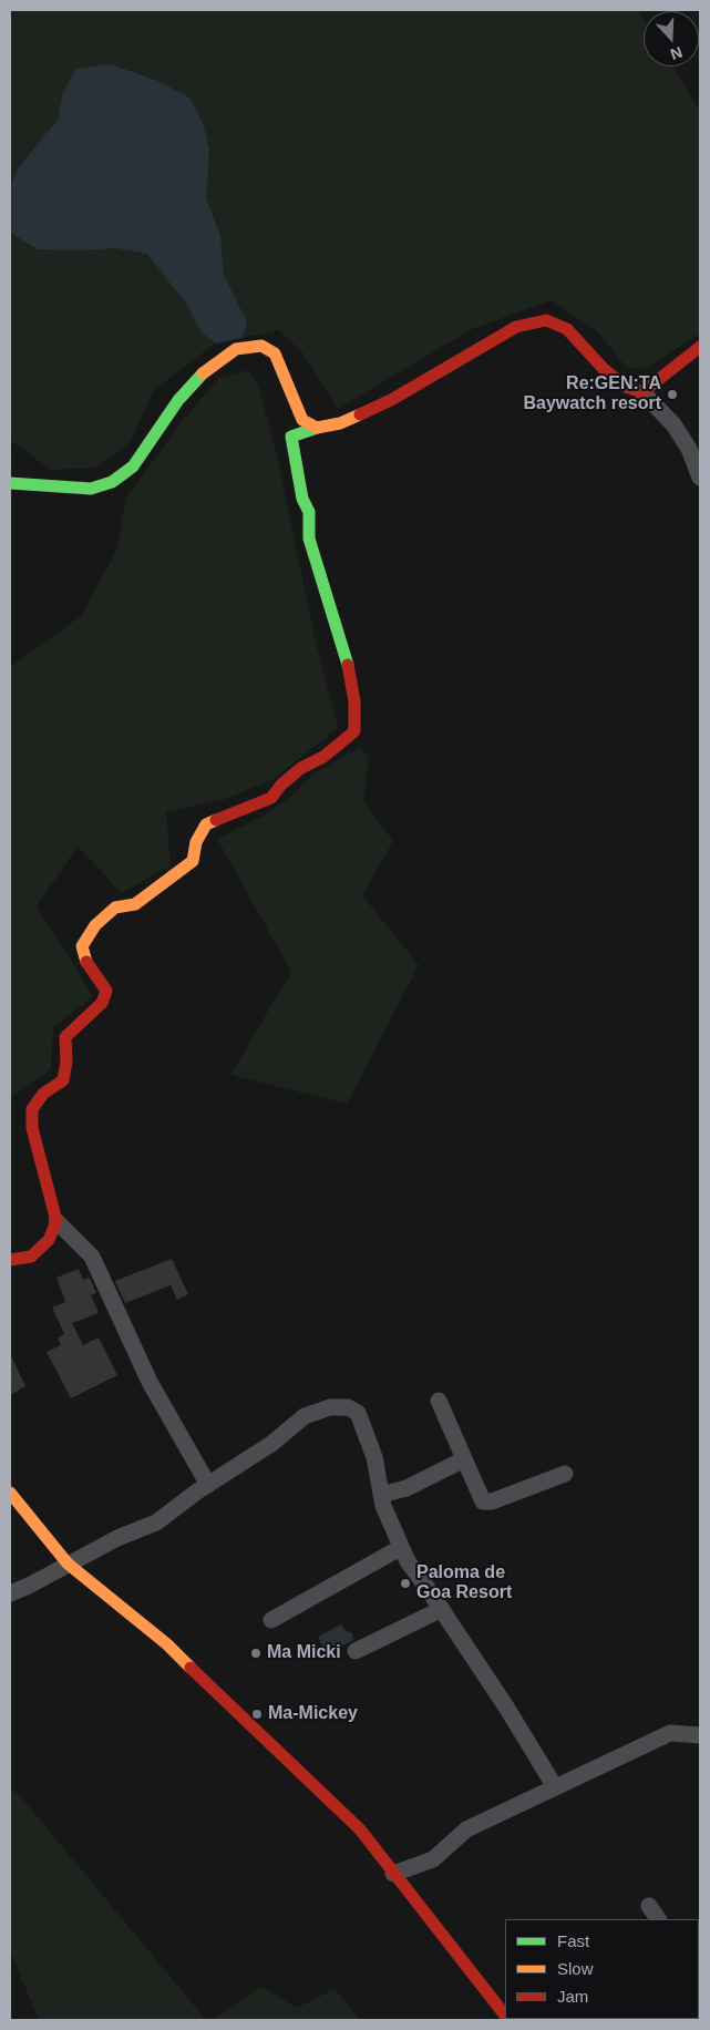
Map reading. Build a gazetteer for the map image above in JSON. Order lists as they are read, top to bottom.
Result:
{
  "places": [
    "Re:GEN:TA Baywatch resort",
    "Paloma de Goa Resort",
    "Ma Micki",
    "Ma-Mickey"
  ],
  "legend": ["Fast", "Slow", "Jam"],
  "north": "bottom"
}
